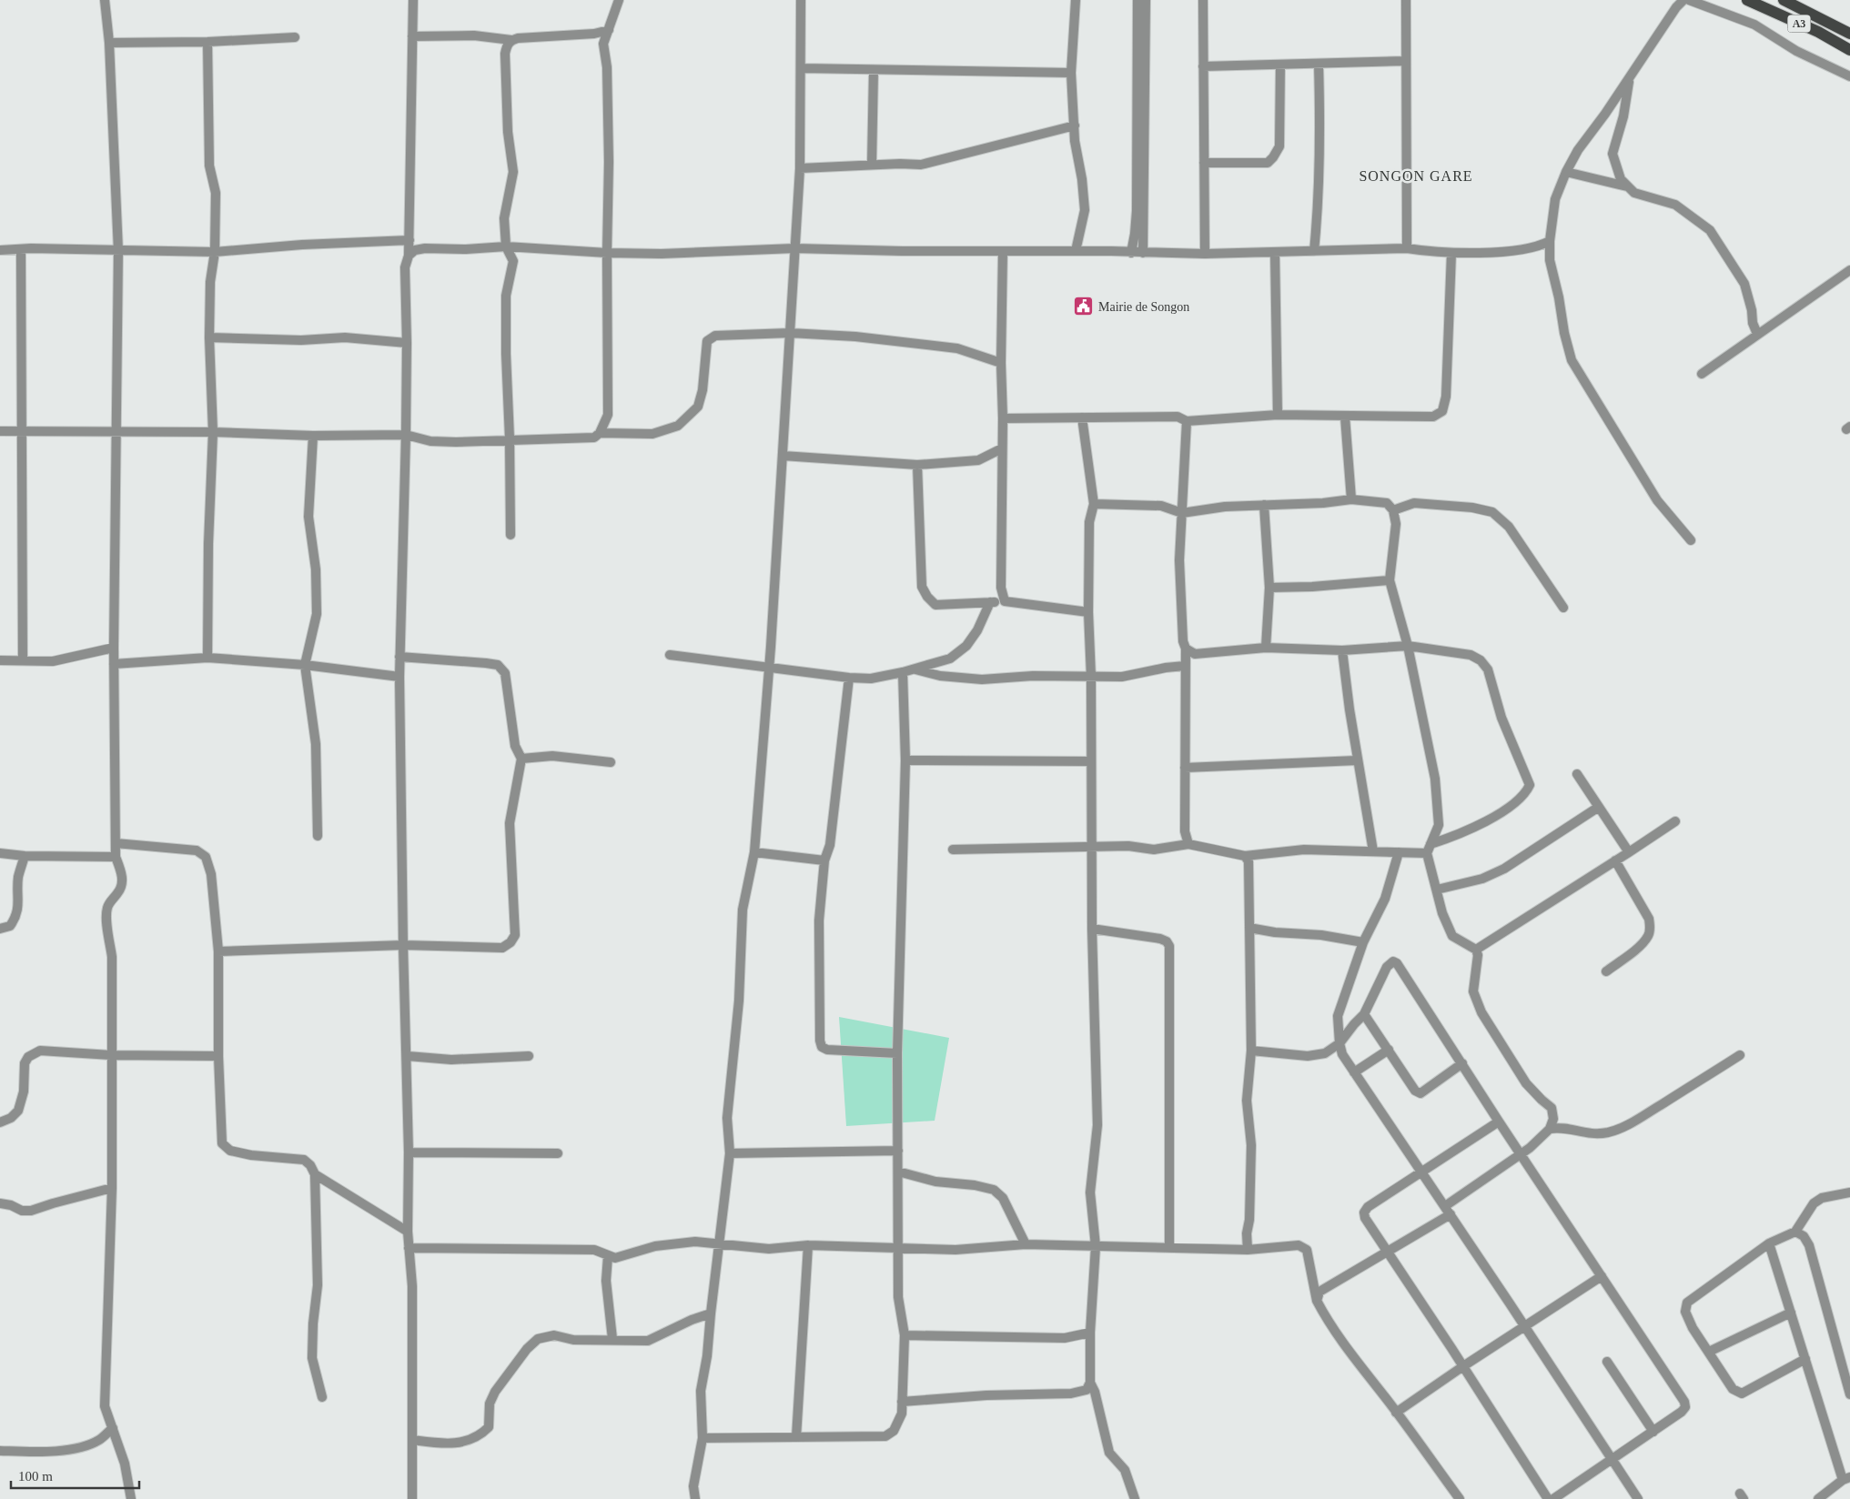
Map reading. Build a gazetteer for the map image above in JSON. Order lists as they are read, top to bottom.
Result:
{
  "streets": {
    "main road": ["A3"]
  },
  "districts": ["SONGON GARE"],
  "places": {
    "public building": ["Mairie de Songon"]
  },
  "scale_bar": "100 m"
}
